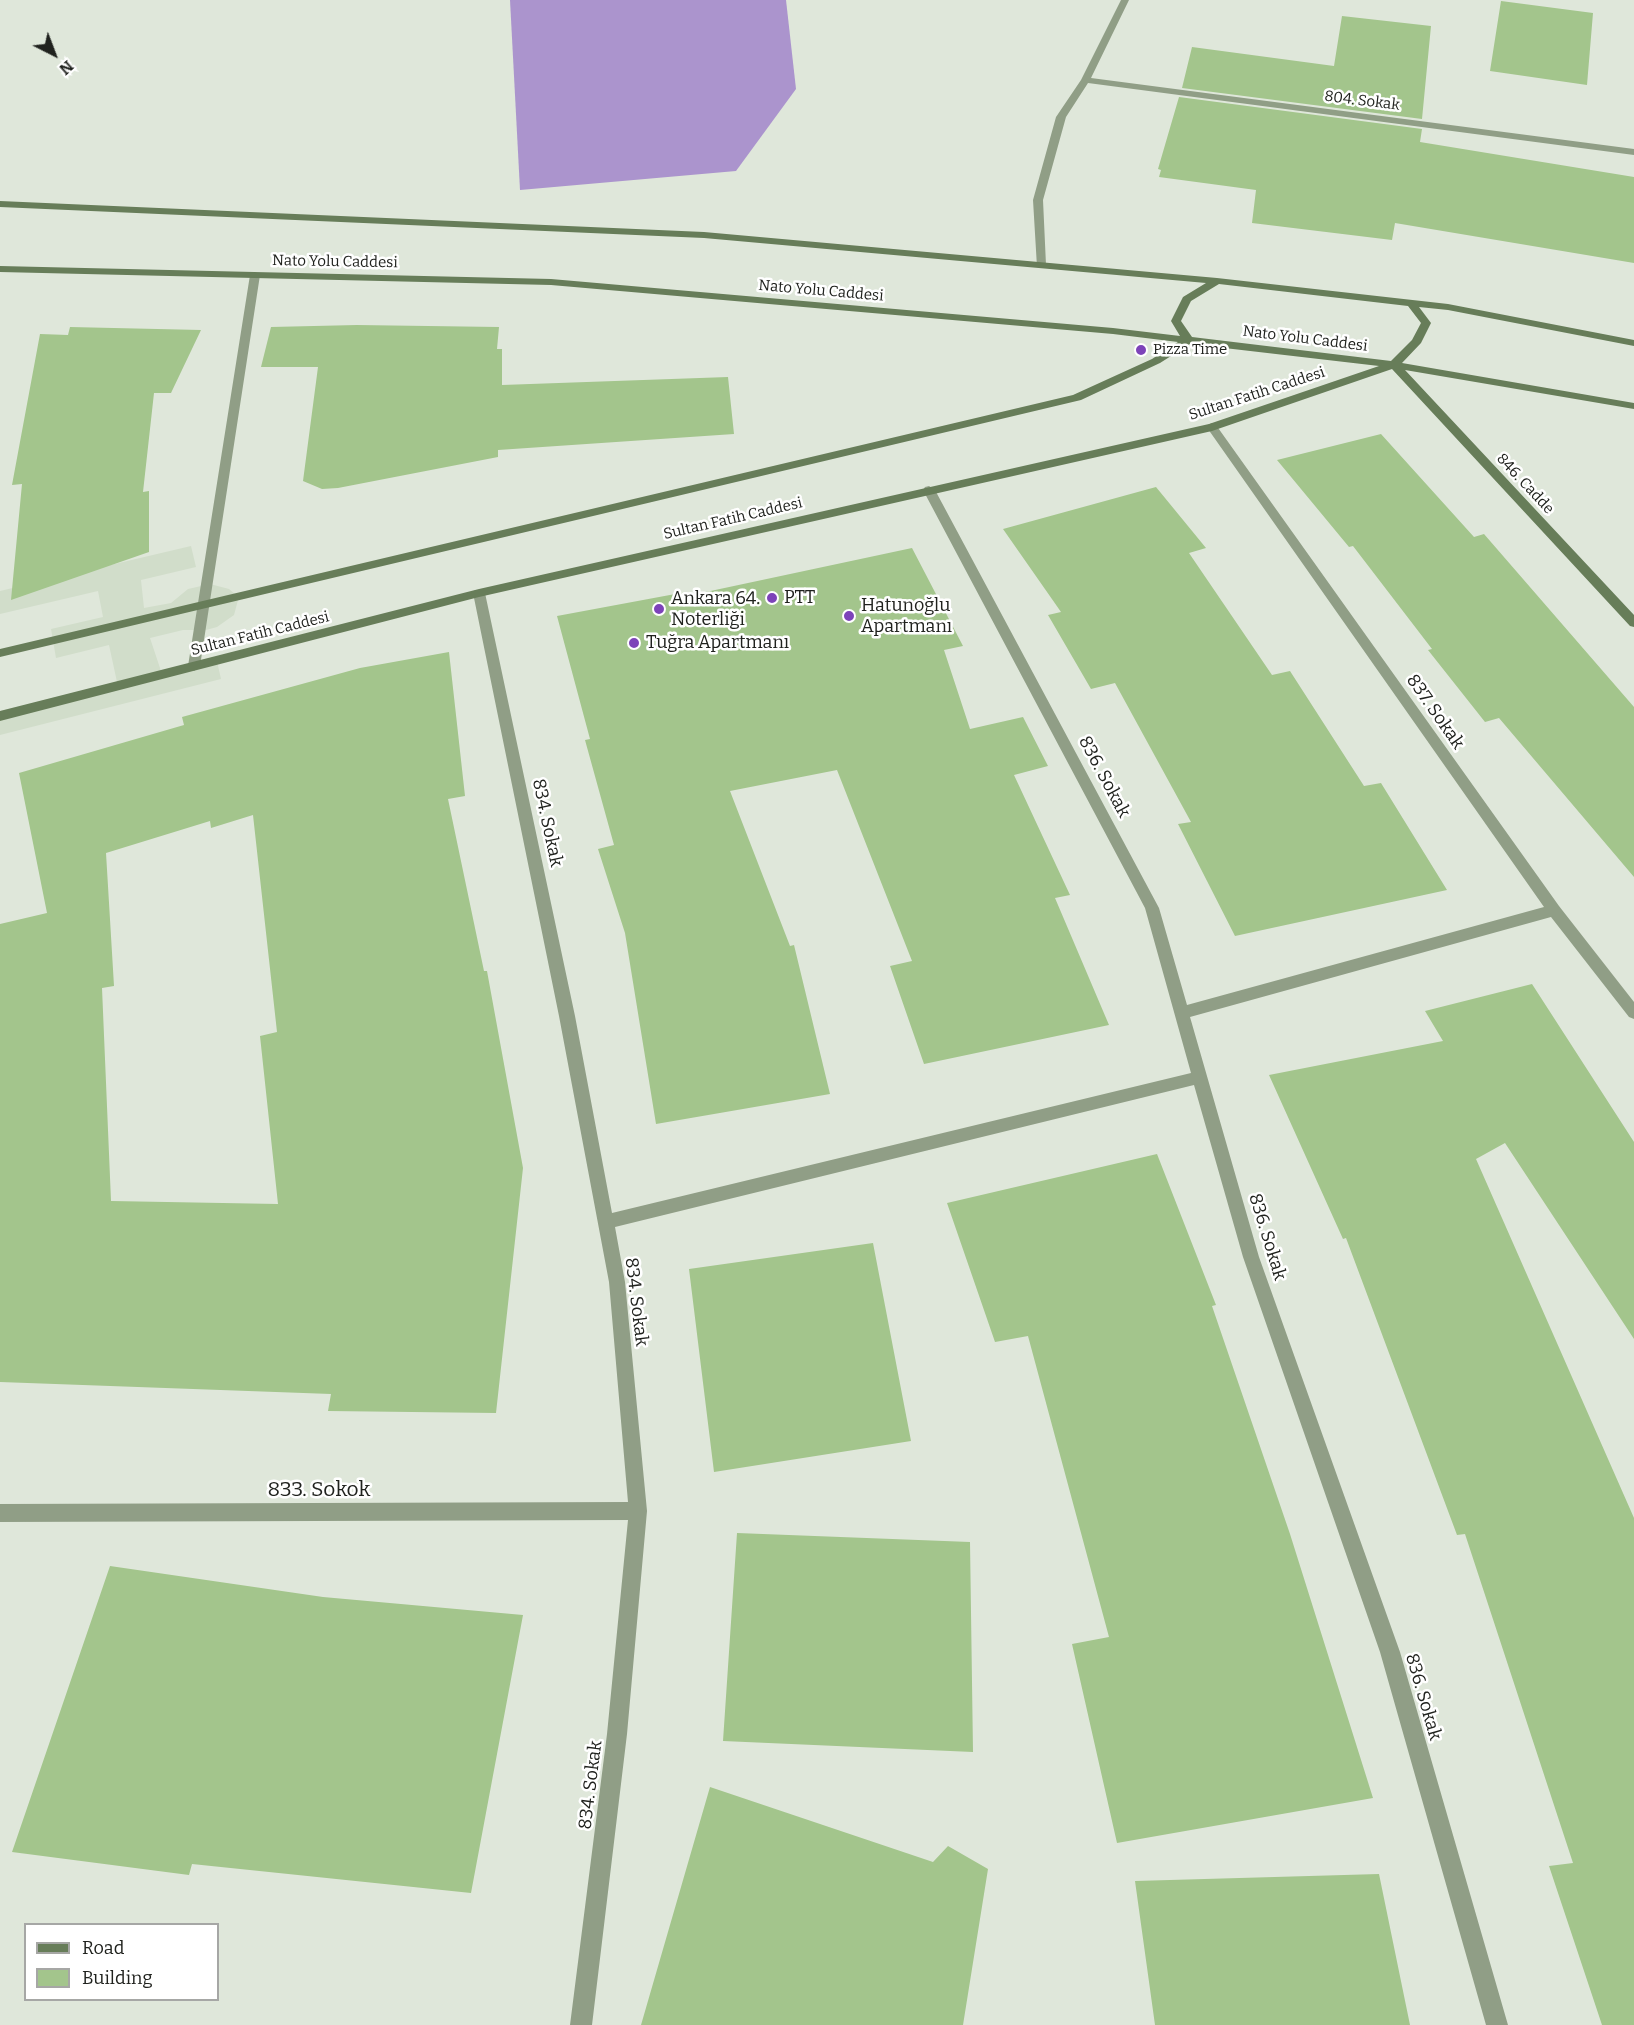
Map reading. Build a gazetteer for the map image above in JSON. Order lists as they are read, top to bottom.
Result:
{
  "streets": {
    "main road": ["Nato Yolu Caddesi", "Sultan Fatih Caddesi", "846. Cadde"],
    "street": [
      "804. Sokak",
      "837. Sokak",
      "836. Sokak",
      "834. Sokak",
      "833. Sokok"
    ]
  },
  "crossings": [
    ["Nato Yolu Caddesi", "Sultan Fatih Caddesi"],
    ["Nato Yolu Caddesi", "846. Cadde"],
    ["Sultan Fatih Caddesi", "846. Cadde"],
    ["Sultan Fatih Caddesi", "837. Sokak"],
    ["Sultan Fatih Caddesi", "836. Sokak"],
    ["Sultan Fatih Caddesi", "834. Sokak"],
    ["834. Sokak", "833. Sokok"]
  ],
  "places": [
    "Pizza Time",
    "PTT",
    "Ankara 64. Noterliği",
    "Hatunoğlu Apartmanı",
    "Tuğra Apartmanı"
  ],
  "legend": ["Road", "Building"],
  "north": "bottom right"
}
